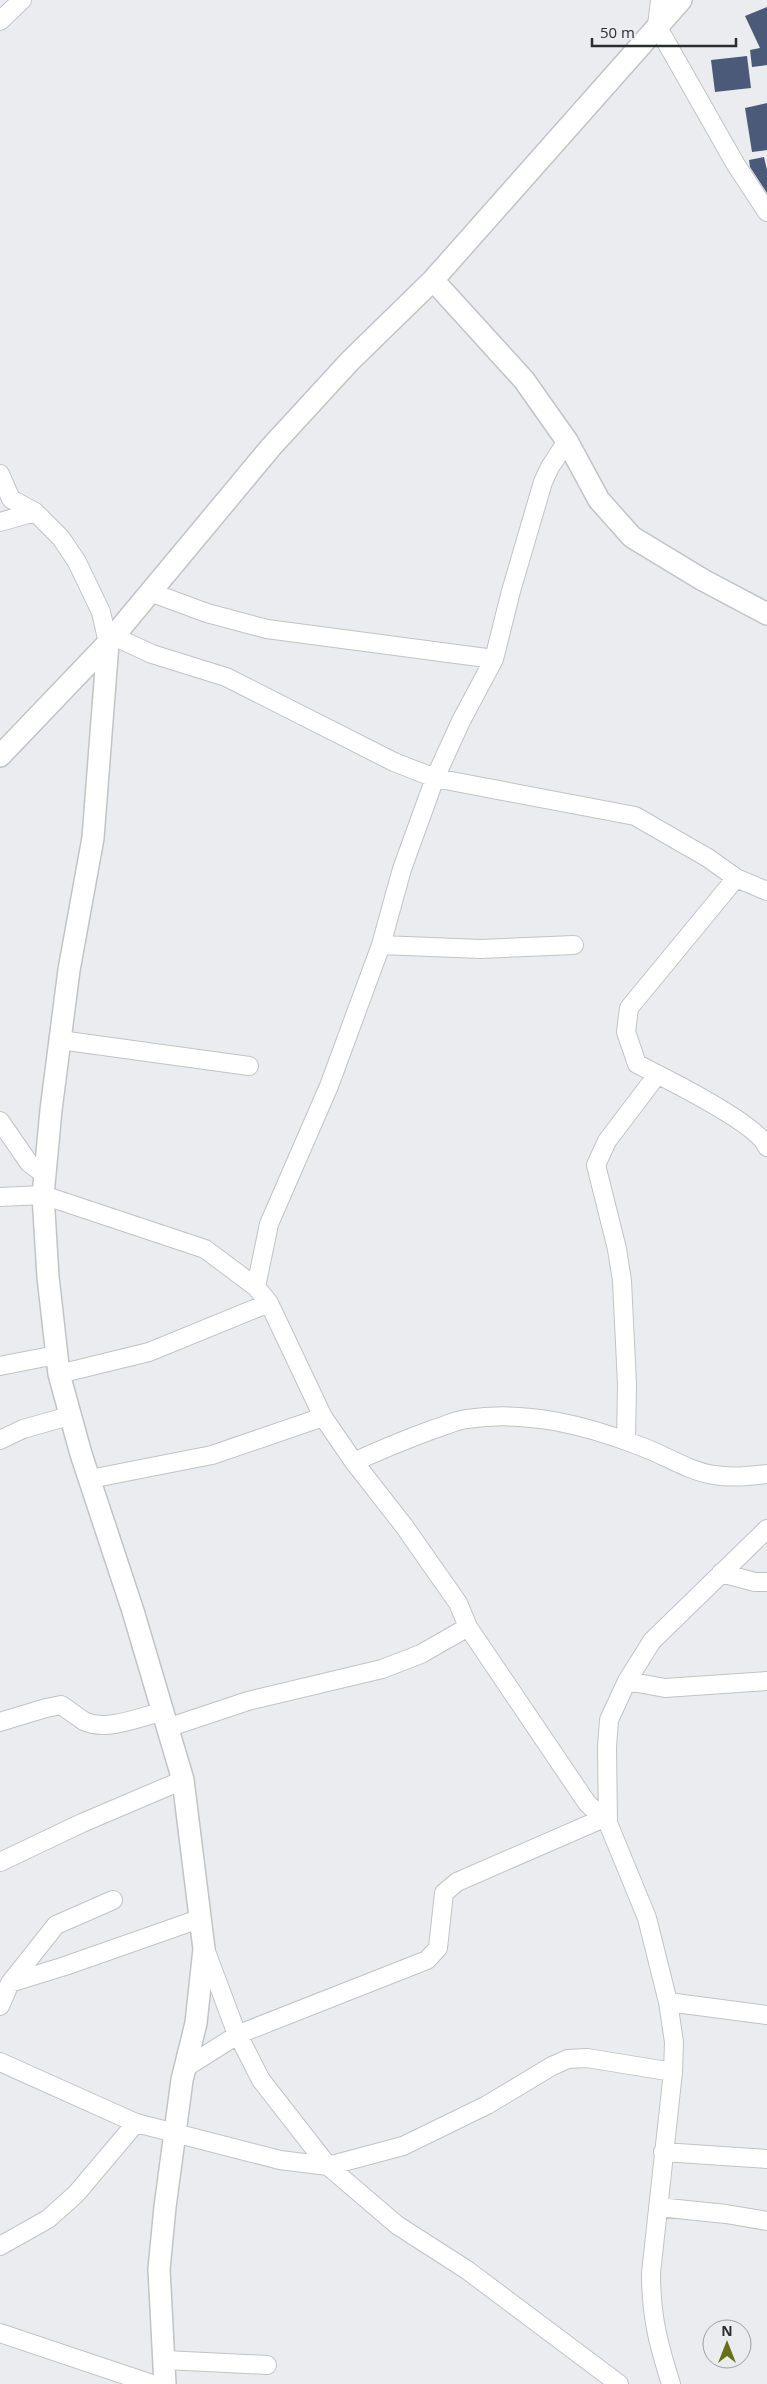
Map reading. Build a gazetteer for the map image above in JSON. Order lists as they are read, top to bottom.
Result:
{
  "scale_bar": "50 m",
  "north": "top"
}
